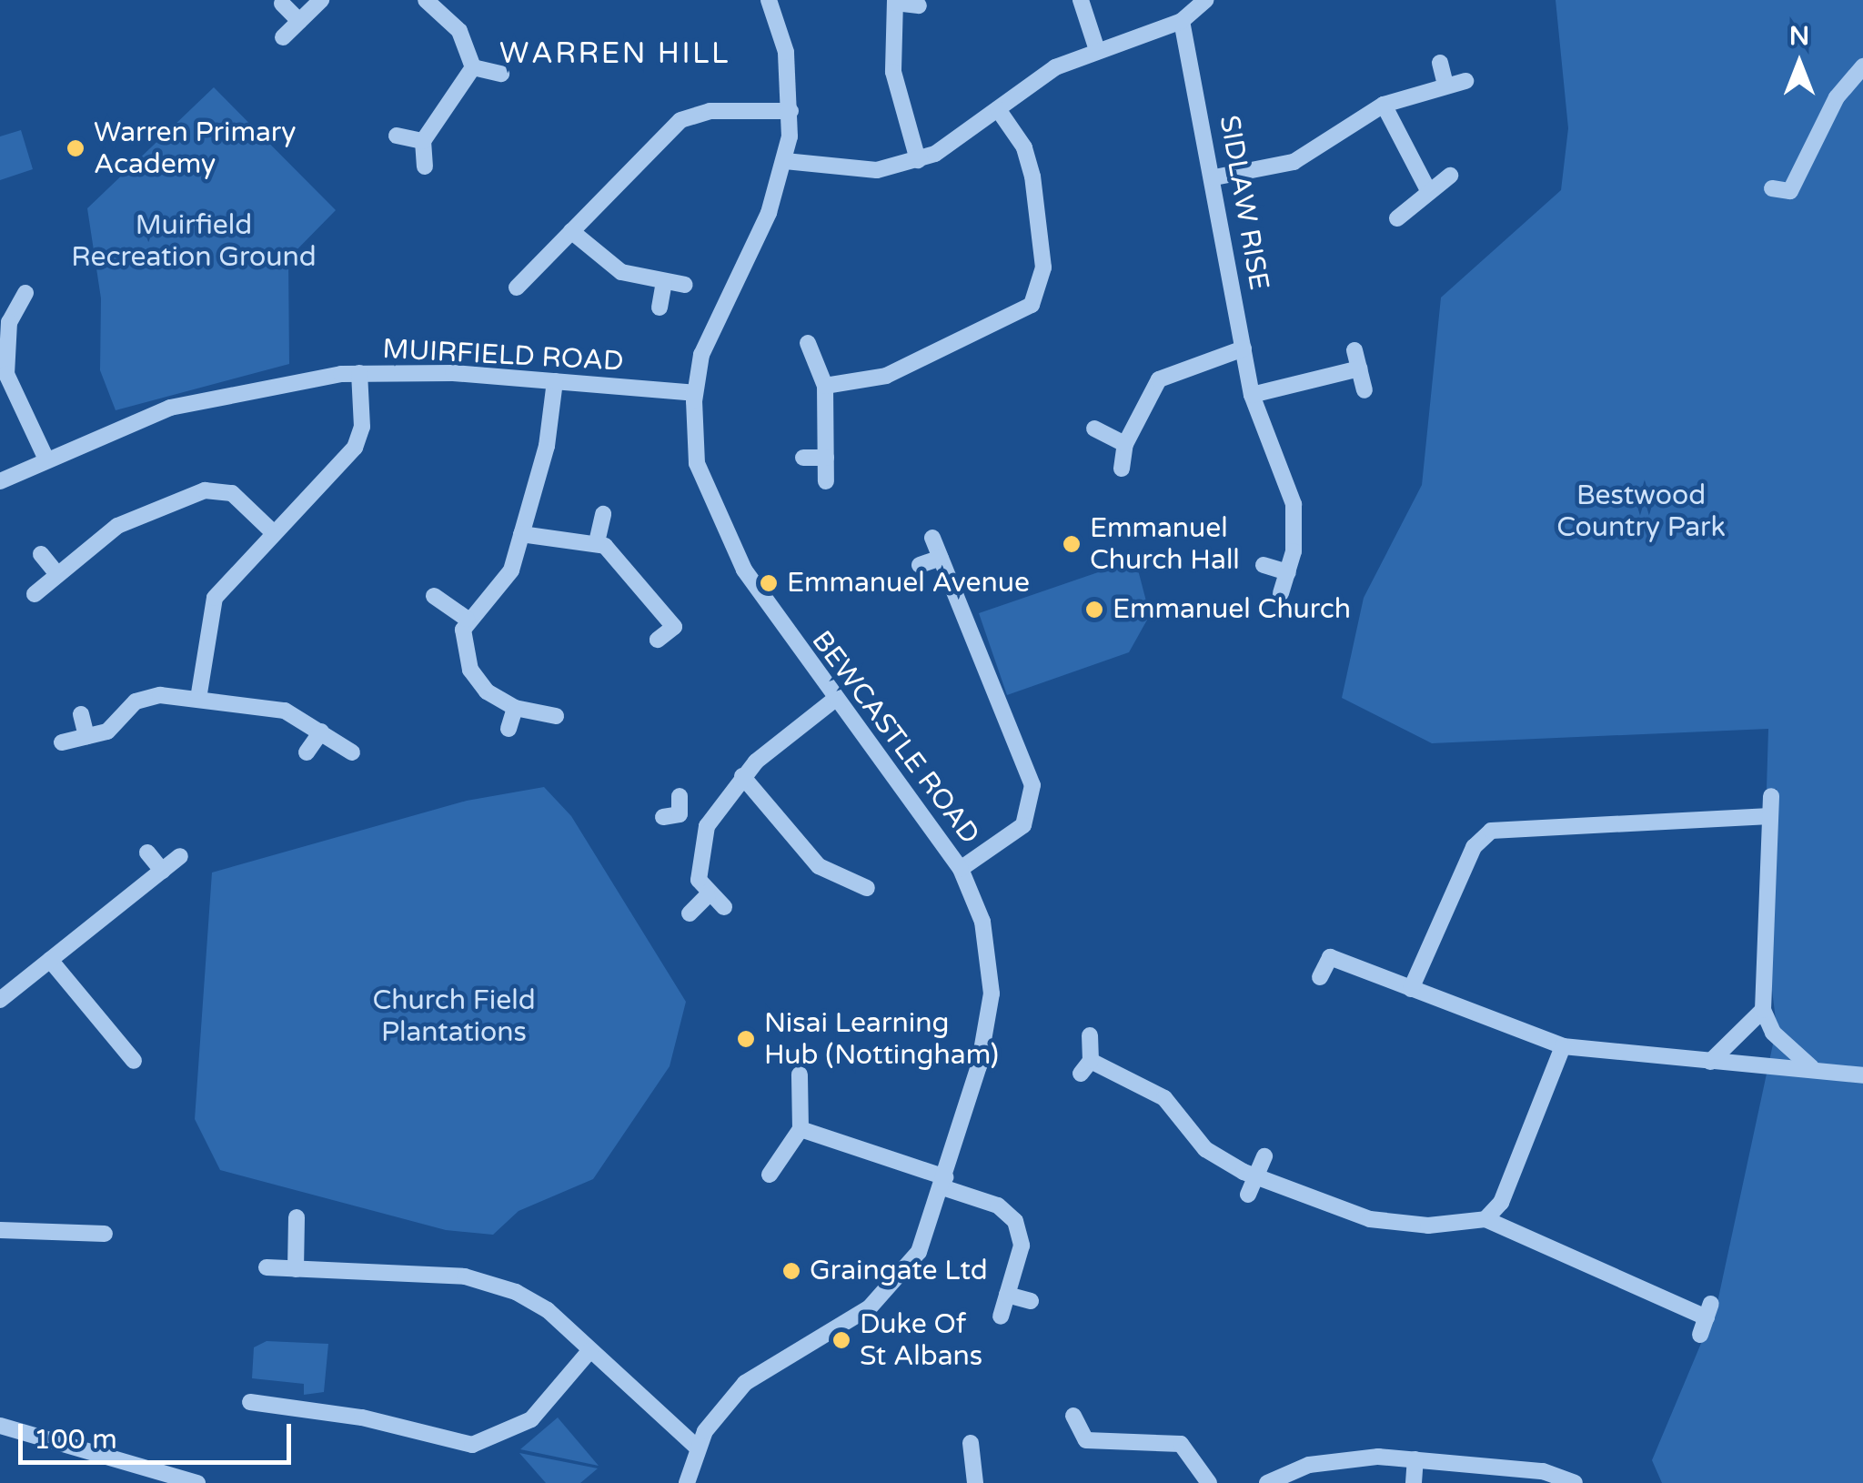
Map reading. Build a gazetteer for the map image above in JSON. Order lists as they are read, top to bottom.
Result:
{
  "streets": {
    "street": ["SIDLAW RISE", "MUIRFIELD ROAD", "BEWCASTLE ROAD"]
  },
  "crossings": [
    ["MUIRFIELD ROAD", "BEWCASTLE ROAD"]
  ],
  "districts": ["WARREN HILL"],
  "parks": ["Muirfield Recreation Ground", "Bestwood Country Park", "Church Field Plantations"],
  "places": [
    "Warren Primary Academy",
    "Emmanuel Church Hall",
    "Emmanuel Avenue",
    "Emmanuel Church",
    "Nisai Learning Hub (Nottingham)",
    "Graingate Ltd",
    "Duke Of St Albans"
  ],
  "scale_bar": "100 m",
  "north": "top"
}
